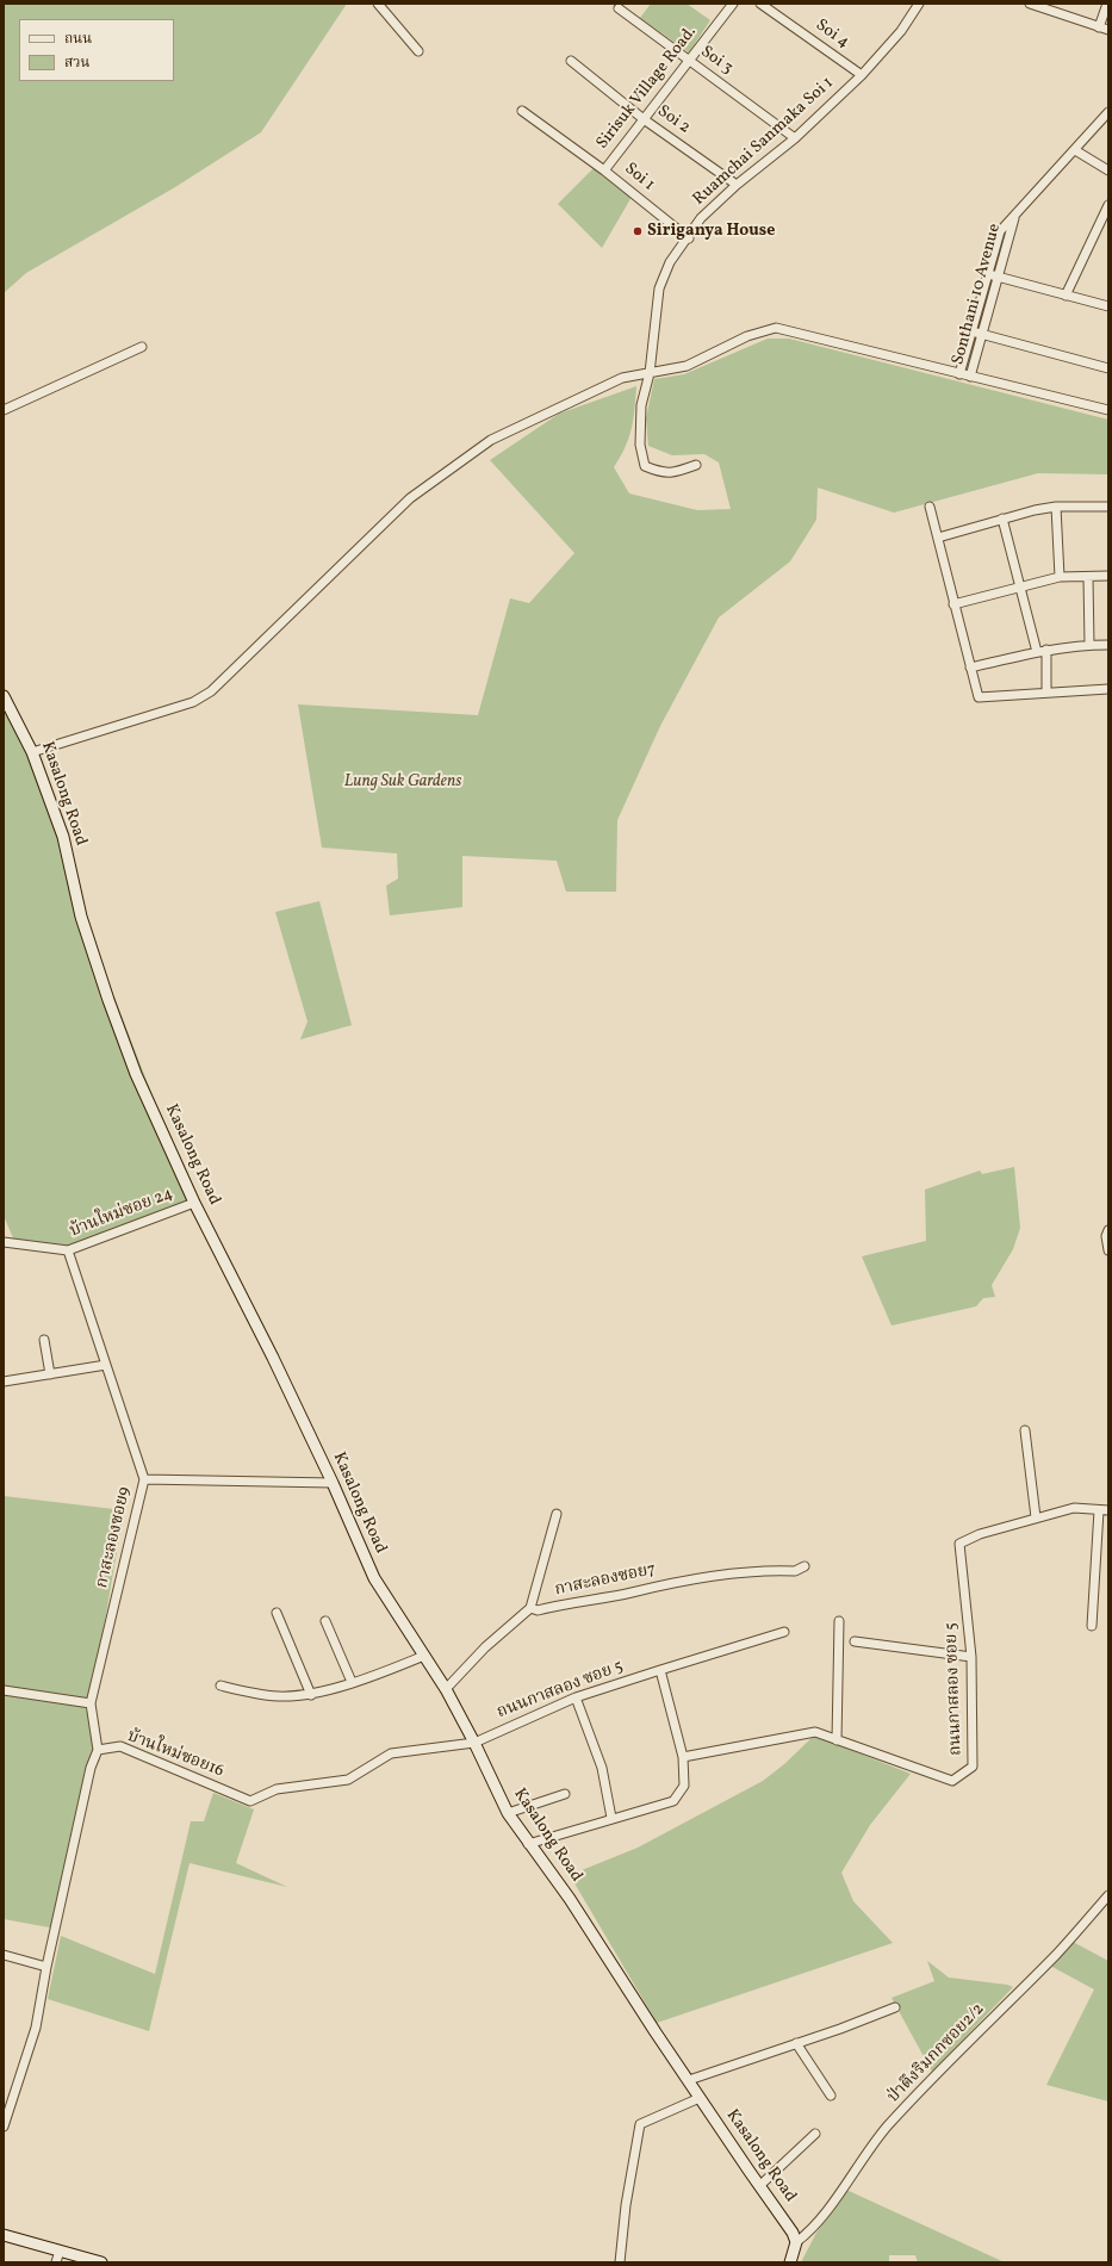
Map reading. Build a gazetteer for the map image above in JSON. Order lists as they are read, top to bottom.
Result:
{
  "streets": {
    "street": [
      "Soi 4",
      "Soi 3",
      "Sirisuk Village Road.",
      "Soi 2",
      "Ruamchai Sanmaka Soi 1",
      "Soi 1",
      "Sonthani 10 Avenue",
      "Kasalong Road",
      "บ้านใหม่ซอย 24",
      "กาสะลองซอย9",
      "กาสะลองซอย7",
      "ถนนกาสลอง ซอย 5",
      "บ้านใหม่ซอย16",
      "ป่าตึงริมกกซอย2/2"
    ]
  },
  "crossings": [
    ["Soi 4", "Ruamchai Sanmaka Soi 1"],
    ["Soi 3", "Sirisuk Village Road."],
    ["Soi 3", "Ruamchai Sanmaka Soi 1"],
    ["Sirisuk Village Road.", "Soi 2"],
    ["Sirisuk Village Road.", "Soi 1"],
    ["Soi 2", "Ruamchai Sanmaka Soi 1"],
    ["Ruamchai Sanmaka Soi 1", "Soi 1"],
    ["Kasalong Road", "บ้านใหม่ซอย 24"],
    ["Kasalong Road", "กาสะลองซอย9"],
    ["Kasalong Road", "ถนนกาสลอง ซอย 5"],
    ["Kasalong Road", "บ้านใหม่ซอย16"],
    ["Kasalong Road", "ป่าตึงริมกกซอย2/2"],
    ["ถนนกาสลอง ซอย 5", "บ้านใหม่ซอย16"]
  ],
  "parks": ["Lung Suk Gardens"],
  "places": ["Siriganya House"],
  "legend": ["ถนน", "สวน"]
}
